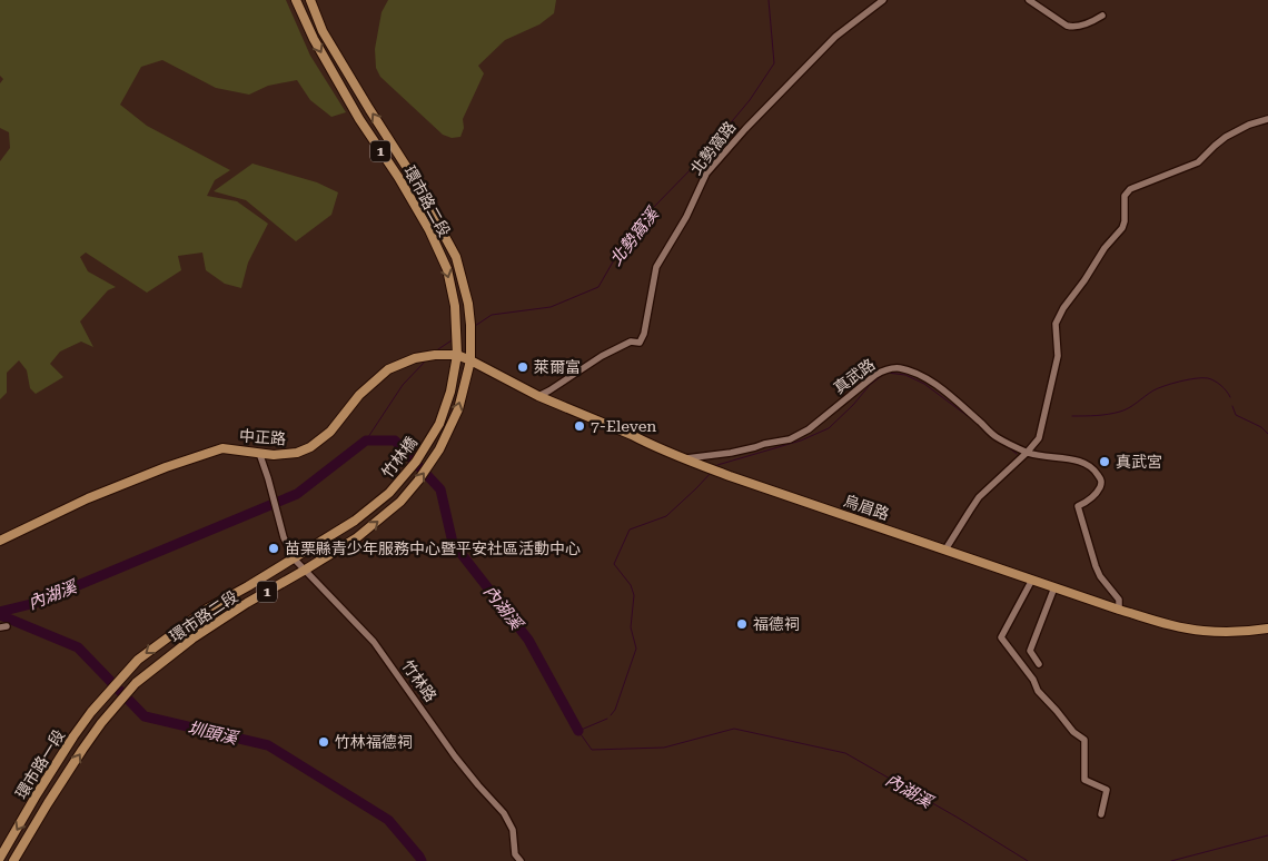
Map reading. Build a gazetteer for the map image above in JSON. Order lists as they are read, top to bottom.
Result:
{
  "streets": {
    "main road": [
      "1",
      "環市路二段",
      "中正路",
      "竹林橋",
      "烏眉路",
      "環市路一段"
    ],
    "street": ["北勢窩路", "真武路", "竹林路"]
  },
  "crossings": [
    ["北勢窩路", "烏眉路"],
    ["環市路二段", "中正路"],
    ["環市路二段", "竹林橋"],
    ["環市路二段", "烏眉路"],
    ["環市路二段", "竹林路"],
    ["環市路二段", "環市路一段"],
    ["真武路", "烏眉路"],
    ["中正路", "竹林橋"],
    ["中正路", "烏眉路"],
    ["中正路", "竹林路"],
    ["竹林橋", "烏眉路"]
  ],
  "water": ["北勢窩溪", "內湖溪", "圳頭溪"],
  "places": [
    "萊爾富",
    "7-Eleven",
    "真武宮",
    "苗栗縣青少年服務中心暨平安社區活動中心",
    "福德祠",
    "竹林福德祠"
  ]
}
